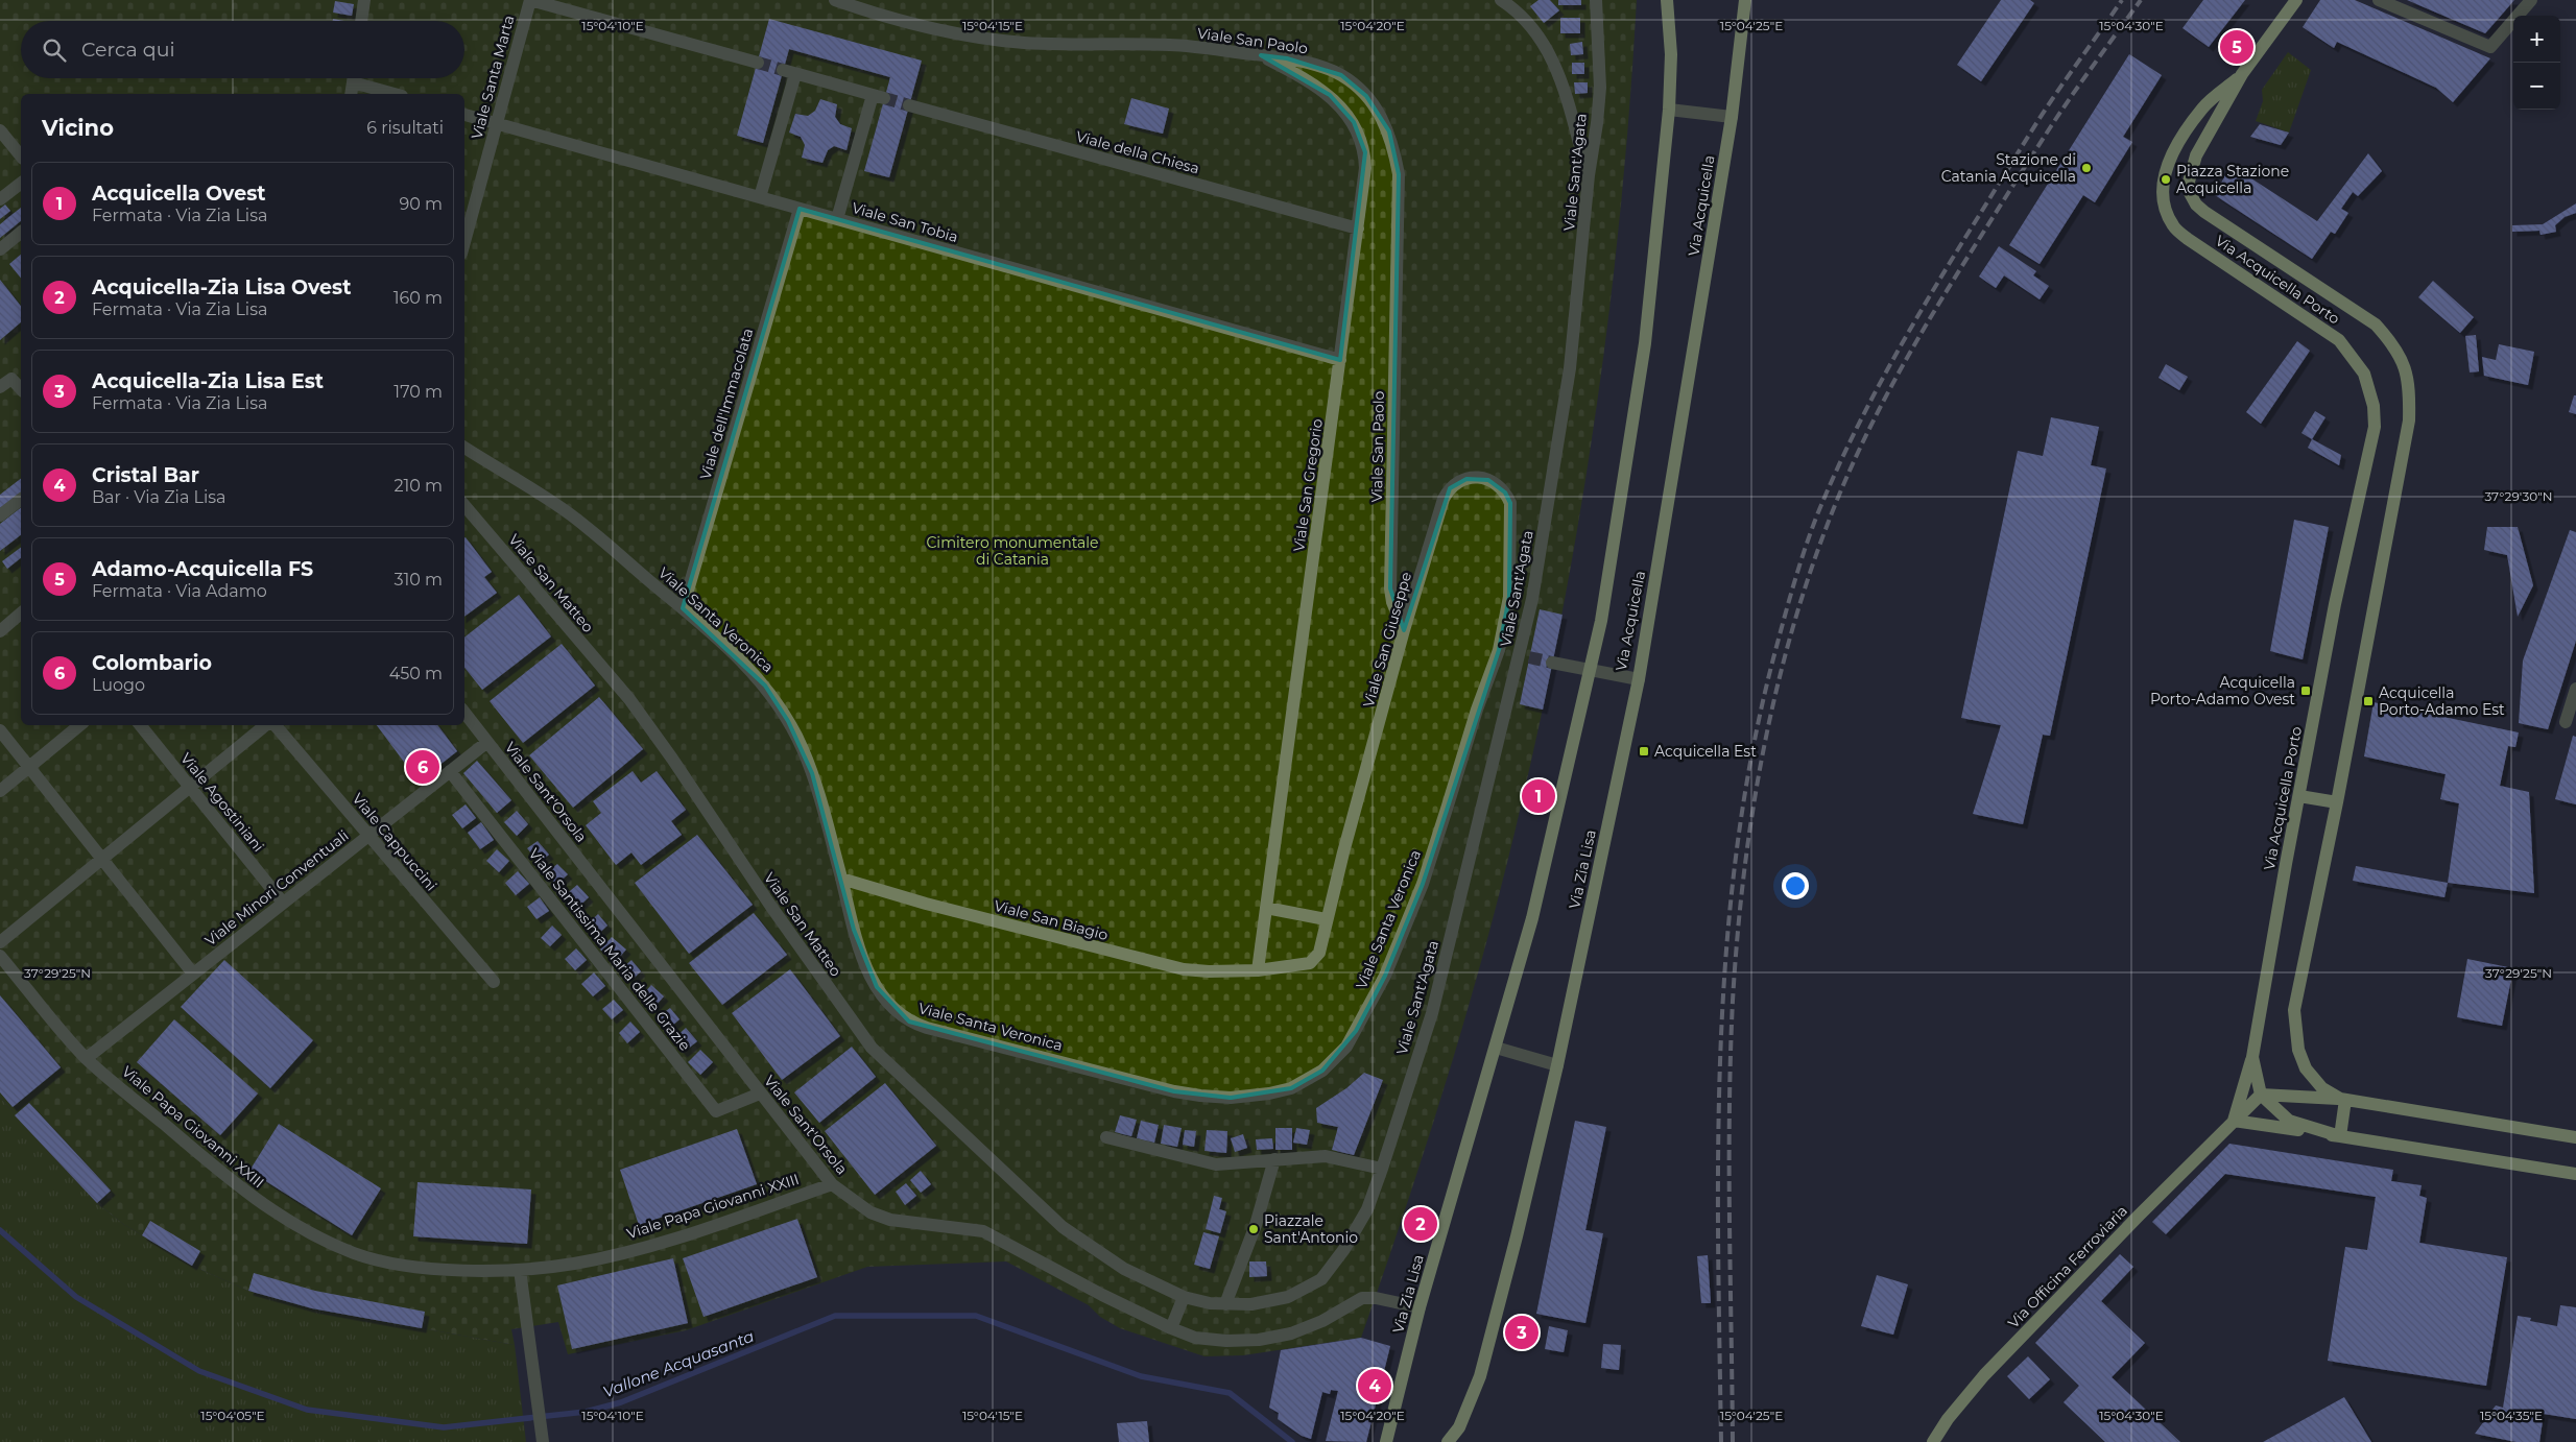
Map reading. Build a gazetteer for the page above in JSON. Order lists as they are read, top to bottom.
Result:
{
  "streets": {
    "main road": [
      "Via Acquicella",
      "Via Acquicella Porto",
      "Via Zia Lisa",
      "Via Officina Ferroviaria"
    ],
    "street": [
      "Viale San Paolo",
      "Viale Santa Marta",
      "Viale della Chiesa",
      "Viale Sant'Agata",
      "Viale San Tobia",
      "Viale dell'Immacolata",
      "Viale San Gregorio",
      "Viale San Matteo",
      "Viale Santa Veronica",
      "Viale San Giuseppe",
      "Viale Sant'Orsola",
      "Viale Agostiniani",
      "Viale Cappuccini",
      "Viale Minori Conventuali",
      "Viale San Biagio",
      "Viale Santissima Maria delle Grazie",
      "Viale Papa Giovanni XXIII"
    ]
  },
  "crossings": [
    ["Viale San Paolo", "Viale San Gregorio"],
    ["Viale San Paolo", "Viale San Giuseppe"],
    ["Viale Santa Marta", "Viale San Tobia"],
    ["Viale della Chiesa", "Viale San Gregorio"],
    ["Viale Sant'Agata", "Viale San Matteo"],
    ["Via Acquicella", "Via Zia Lisa"],
    ["Viale San Tobia", "Viale dell'Immacolata"],
    ["Viale San Tobia", "Viale San Gregorio"],
    ["Via Acquicella Porto", "Via Officina Ferroviaria"],
    ["Viale dell'Immacolata", "Viale Santa Veronica"],
    ["Viale San Gregorio", "Viale San Giuseppe"],
    ["Viale San Gregorio", "Viale San Biagio"],
    ["Viale Santa Veronica", "Viale San Giuseppe"],
    ["Viale Santa Veronica", "Viale San Biagio"],
    ["Viale San Giuseppe", "Viale San Biagio"],
    ["Viale Sant'Orsola", "Via Zia Lisa"],
    ["Viale Sant'Orsola", "Viale Minori Conventuali"],
    ["Viale Sant'Orsola", "Viale Santissima Maria delle Grazie"],
    ["Viale Sant'Orsola", "Viale Papa Giovanni XXIII"],
    ["Viale Agostiniani", "Viale Minori Conventuali"],
    ["Viale Cappuccini", "Viale Minori Conventuali"],
    ["Viale Minori Conventuali", "Viale Santissima Maria delle Grazie"],
    ["Viale Minori Conventuali", "Viale Papa Giovanni XXIII"]
  ],
  "water": ["Vallone Acquasanta"],
  "parks": ["Cimitero monumentale di Catania"],
  "places": {
    "other": ["Stazione di Catania Acquicella", "Piazza Stazione Acquicella", "Piazzale Sant'Antonio"],
    "transit": ["Acquicella Porto-Adamo Ovest", "Acquicella Porto-Adamo Est", "Acquicella Est"]
  },
  "page": {
    "map_buttons": ["+", "−"],
    "search": "Cerca qui",
    "pins": [
      "5",
      "6",
      "1",
      "2",
      "3",
      "4"
    ],
    "heading": ["Vicino", "6 risultati"],
    "list": [
      {
        "mark": "1",
        "name": "Acquicella Ovest",
        "note": "Fermata · Via Zia Lisa",
        "value": "90 m"
      },
      {
        "mark": "2",
        "name": "Acquicella-Zia Lisa Ovest",
        "note": "Fermata · Via Zia Lisa",
        "value": "160 m"
      },
      {
        "mark": "3",
        "name": "Acquicella-Zia Lisa Est",
        "note": "Fermata · Via Zia Lisa",
        "value": "170 m"
      },
      {
        "mark": "4",
        "name": "Cristal Bar",
        "note": "Bar · Via Zia Lisa",
        "value": "210 m"
      },
      {
        "mark": "5",
        "name": "Adamo-Acquicella FS",
        "note": "Fermata · Via Adamo",
        "value": "310 m"
      },
      {
        "mark": "6",
        "name": "Colombario",
        "note": "Luogo",
        "value": "450 m"
      }
    ]
  },
  "coordinates": [
    "15°04'10\"E",
    "15°04'15\"E",
    "15°04'20\"E",
    "15°04'25\"E",
    "15°04'30\"E",
    "37°29'30\"N",
    "37°29'25\"N",
    "15°04'05\"E",
    "15°04'35\"E"
  ]
}
